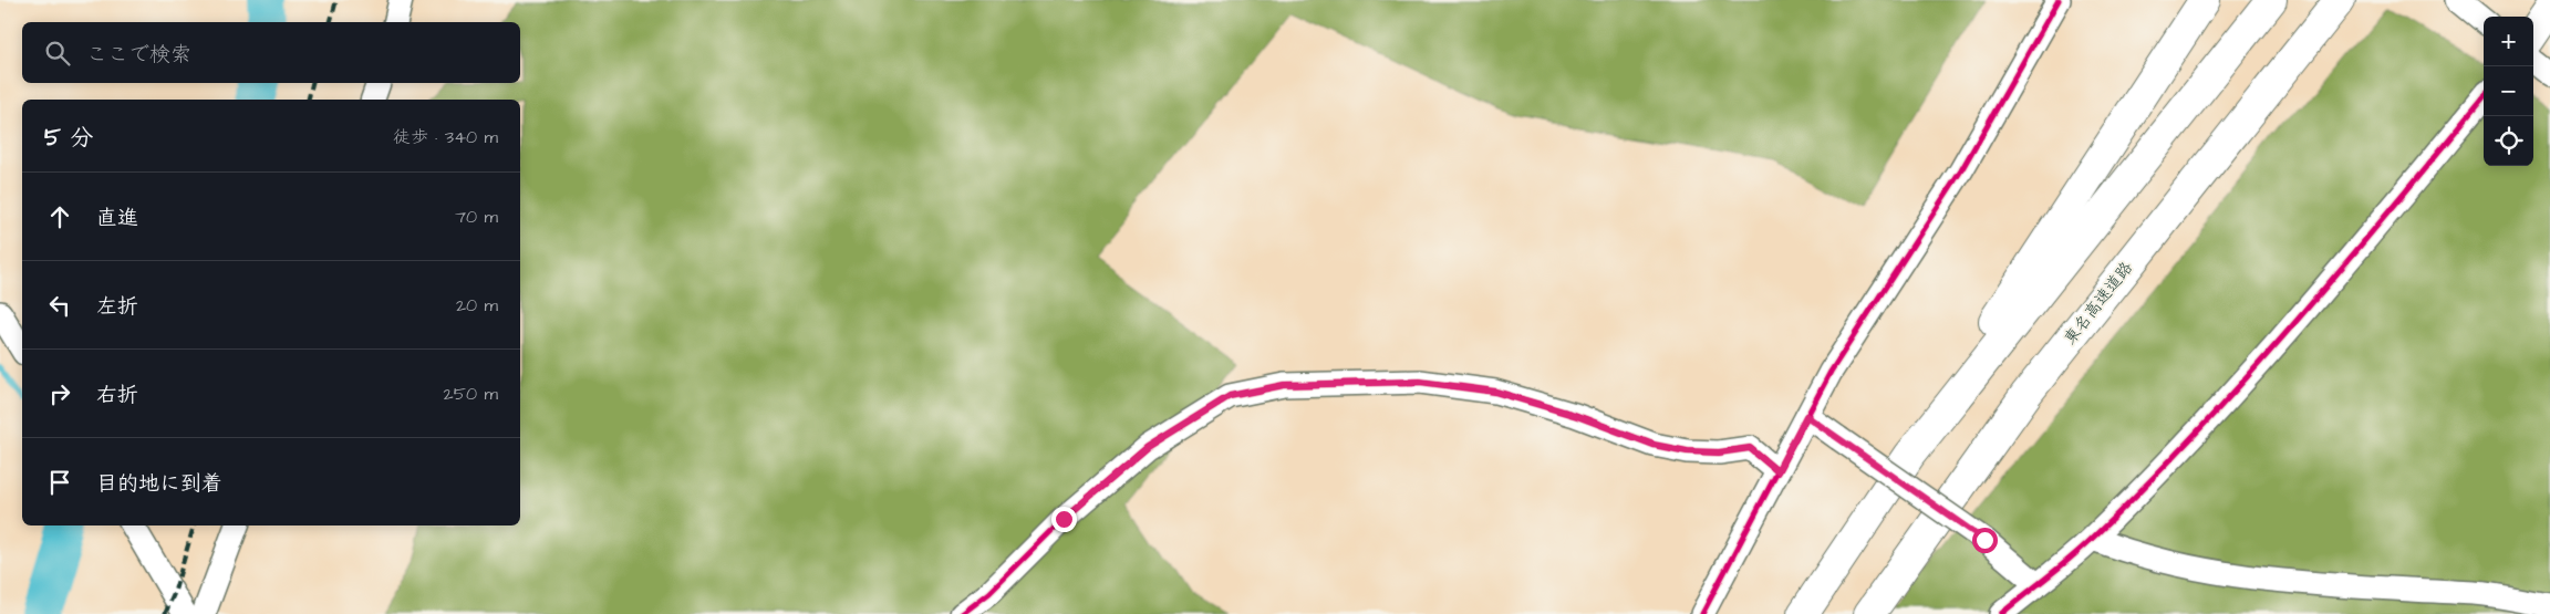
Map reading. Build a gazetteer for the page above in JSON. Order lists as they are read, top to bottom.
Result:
{
  "streets": {
    "highway": ["東名高速道路"]
  },
  "page": {
    "map_buttons": ["+", "−"],
    "search": "ここで検索",
    "heading": ["5 分", "徒歩 · 340 m"],
    "list": [
      ["直進", "70 m"],
      ["左折", "20 m"],
      ["右折", "250 m"],
      "目的地に到着"
    ]
  }
}
